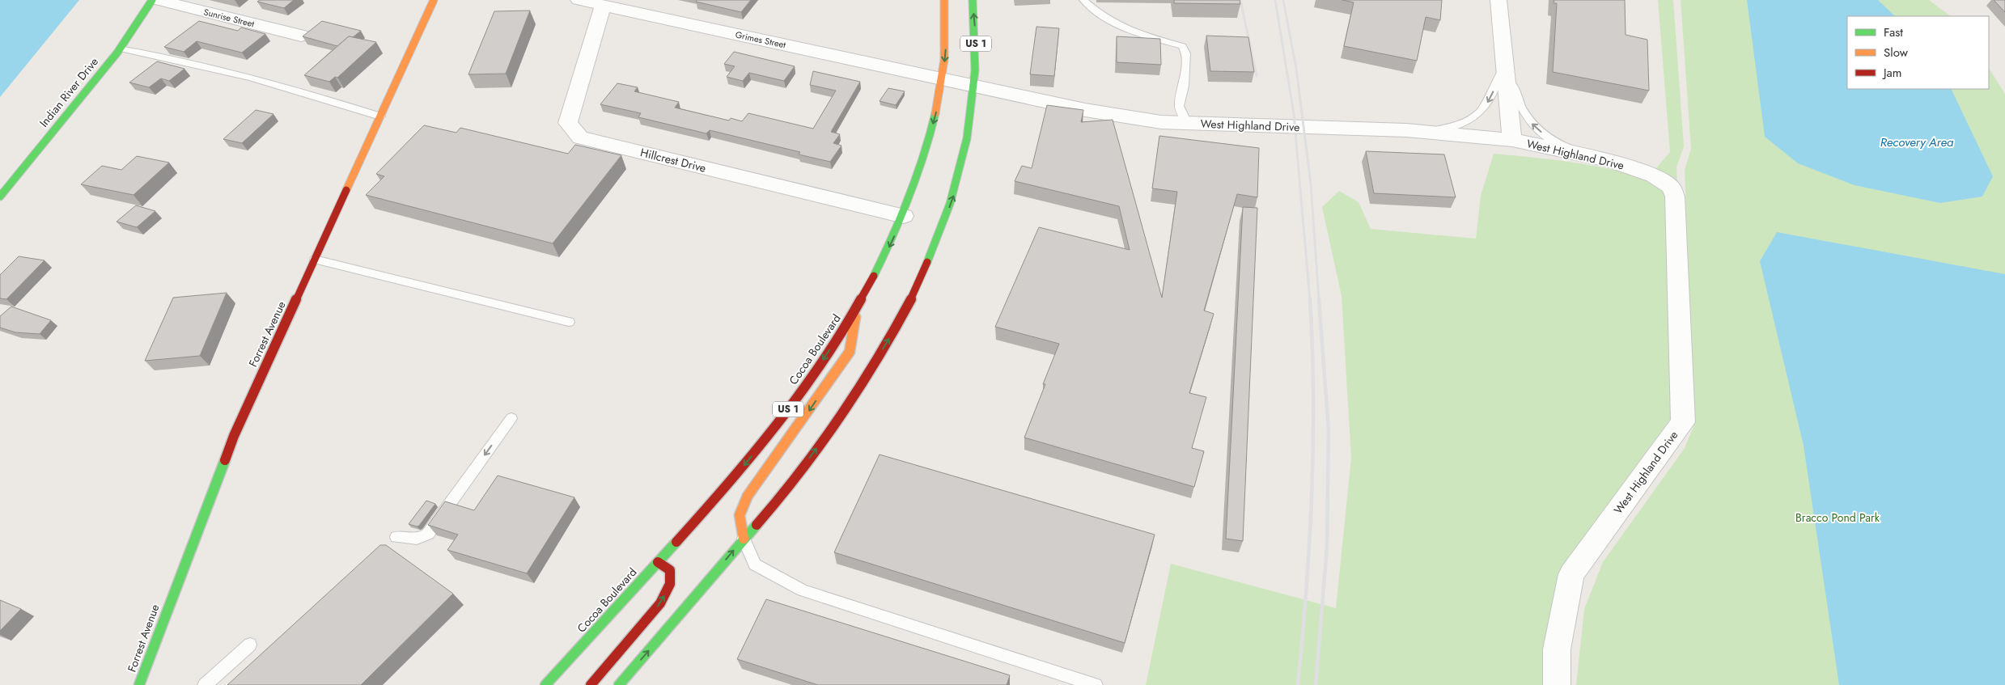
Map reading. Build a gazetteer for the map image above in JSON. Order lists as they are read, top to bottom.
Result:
{
  "streets": {
    "main road": [
      "US 1",
      "Indian River Drive",
      "Forrest Avenue",
      "Cocoa Boulevard"
    ],
    "street": [
      "Sunrise Street",
      "Grimes Street",
      "West Highland Drive",
      "Hillcrest Drive"
    ]
  },
  "crossings": [
    ["Grimes Street", "West Highland Drive"],
    ["Grimes Street", "Hillcrest Drive"],
    ["Grimes Street", "Cocoa Boulevard"],
    ["US 1", "West Highland Drive"],
    ["West Highland Drive", "Cocoa Boulevard"],
    ["Hillcrest Drive", "Cocoa Boulevard"]
  ],
  "water": ["Recovery Area"],
  "parks": ["Bracco Pond Park"],
  "legend": ["Fast", "Slow", "Jam"]
}
